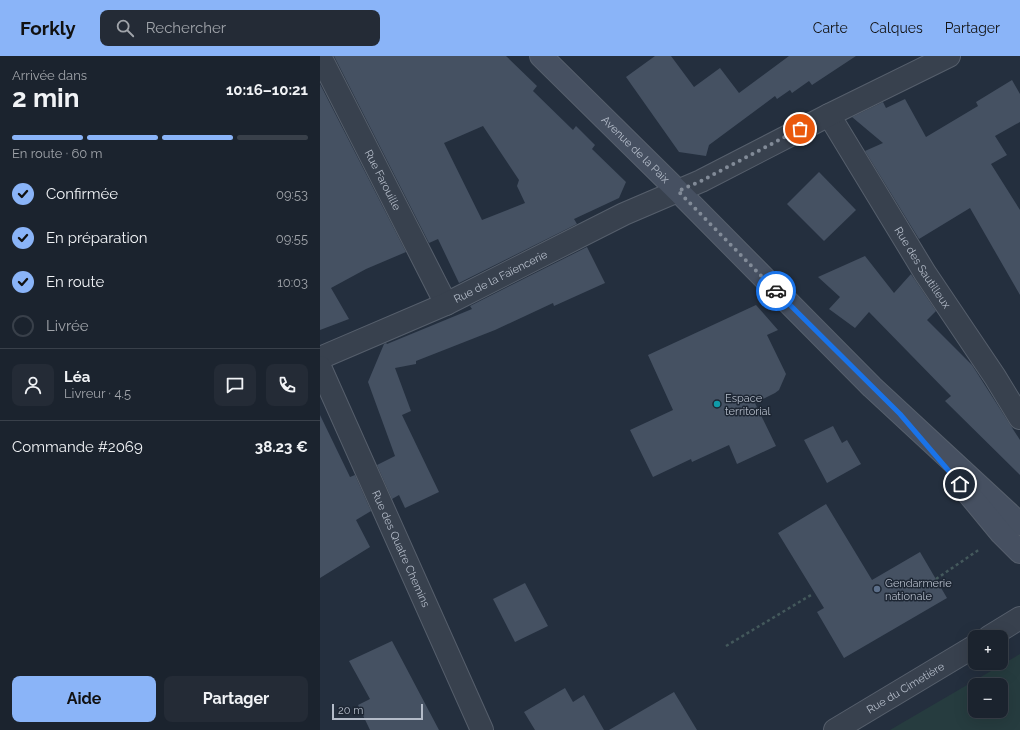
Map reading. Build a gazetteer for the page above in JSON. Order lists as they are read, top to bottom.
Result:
{
  "streets": {
    "street": [
      "Avenue de la Paix",
      "Rue Farouille",
      "Rue des Sautilleux",
      "Rue de la Faïencerie",
      "Rue des Quatre Chemins",
      "Rue du Cimetière"
    ]
  },
  "crossings": [
    ["Avenue de la Paix", "Rue de la Faïencerie"],
    ["Rue Farouille", "Rue de la Faïencerie"],
    ["Rue des Sautilleux", "Rue de la Faïencerie"]
  ],
  "places": ["Espace territorial", "Gendarmerie nationale"],
  "scale_bar": "20 m",
  "page": {
    "header": "Forkly",
    "search": "Rechercher",
    "nav": ["Carte", "Calques", "Partager"],
    "heading": ["2 min", "Arrivée dans", "10:16–10:21"],
    "panel": [
      "Léa",
      "Livreur · 4.5",
      "Commande #2069",
      "38.23 €"
    ],
    "bar": "En route · 60 m",
    "list": [
      ["Confirmée", "09:53"],
      ["En préparation", "09:55"],
      ["En route", "10:03"],
      "Livrée"
    ],
    "map_buttons": ["+", "−"],
    "buttons": ["Aide", "Partager"],
    "scale": "20 m"
  }
}
